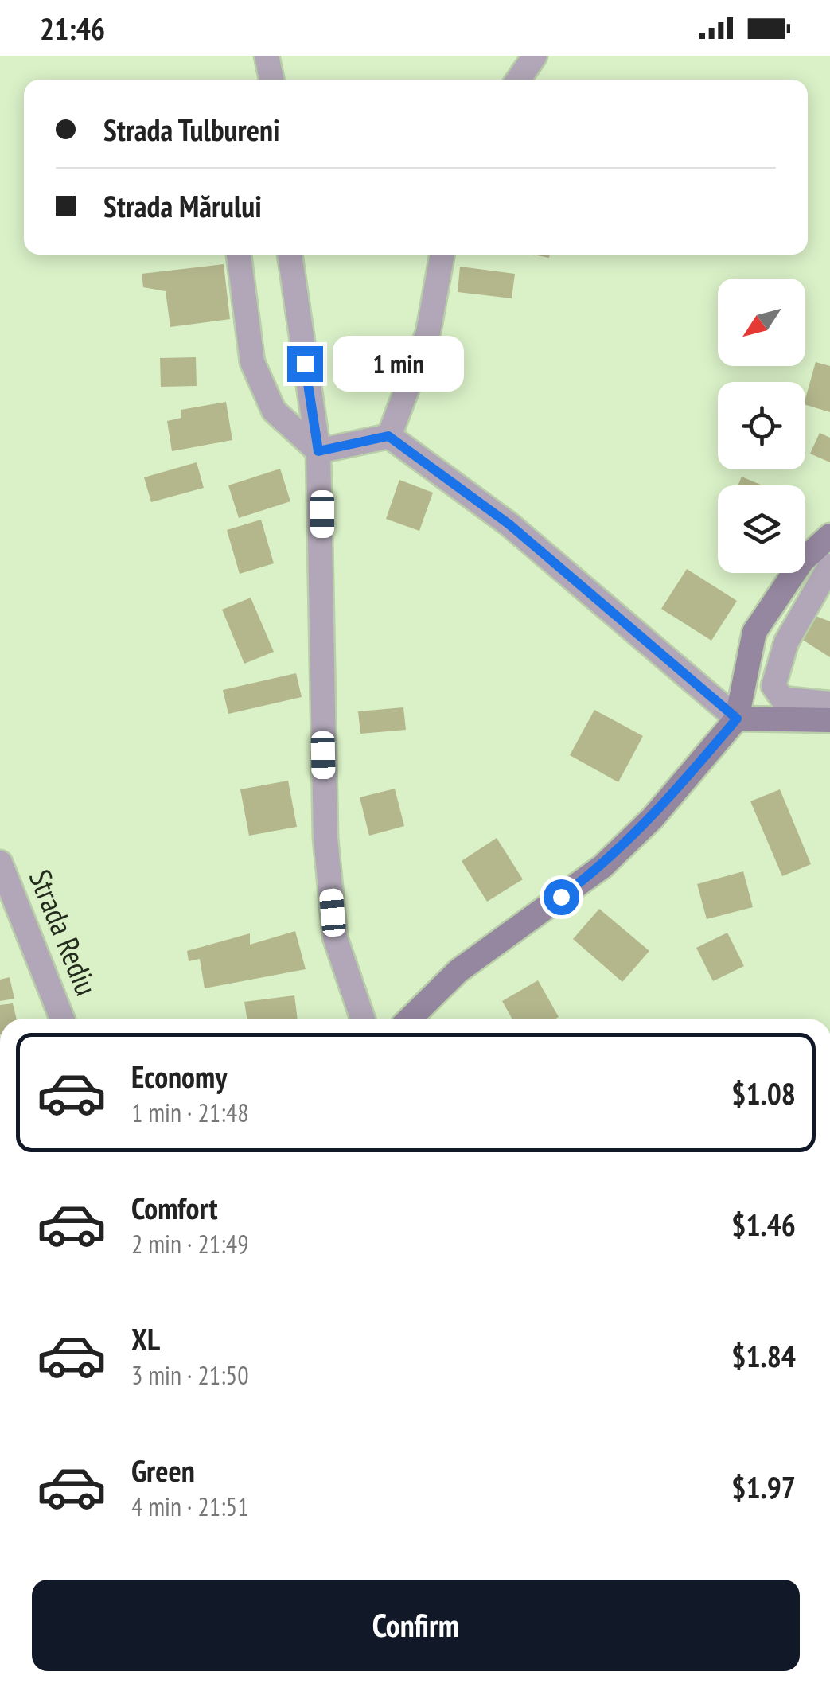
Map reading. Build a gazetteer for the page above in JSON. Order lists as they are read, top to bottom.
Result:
{
  "streets": {
    "street": ["Strada Rediu"]
  },
  "north": "bottom left",
  "page": {
    "status": "21:46",
    "banner": ["Strada Tulbureni", "Strada Mărului"],
    "bubble": "1 min",
    "list": [
      {
        "name": "Economy",
        "note": "1 min · 21:48",
        "value": "$1.08"
      },
      {
        "name": "Comfort",
        "note": "2 min · 21:49",
        "value": "$1.46"
      },
      {
        "name": "XL",
        "note": "3 min · 21:50",
        "value": "$1.84"
      },
      {
        "name": "Green",
        "note": "4 min · 21:51",
        "value": "$1.97"
      }
    ],
    "buttons": "Confirm"
  }
}
